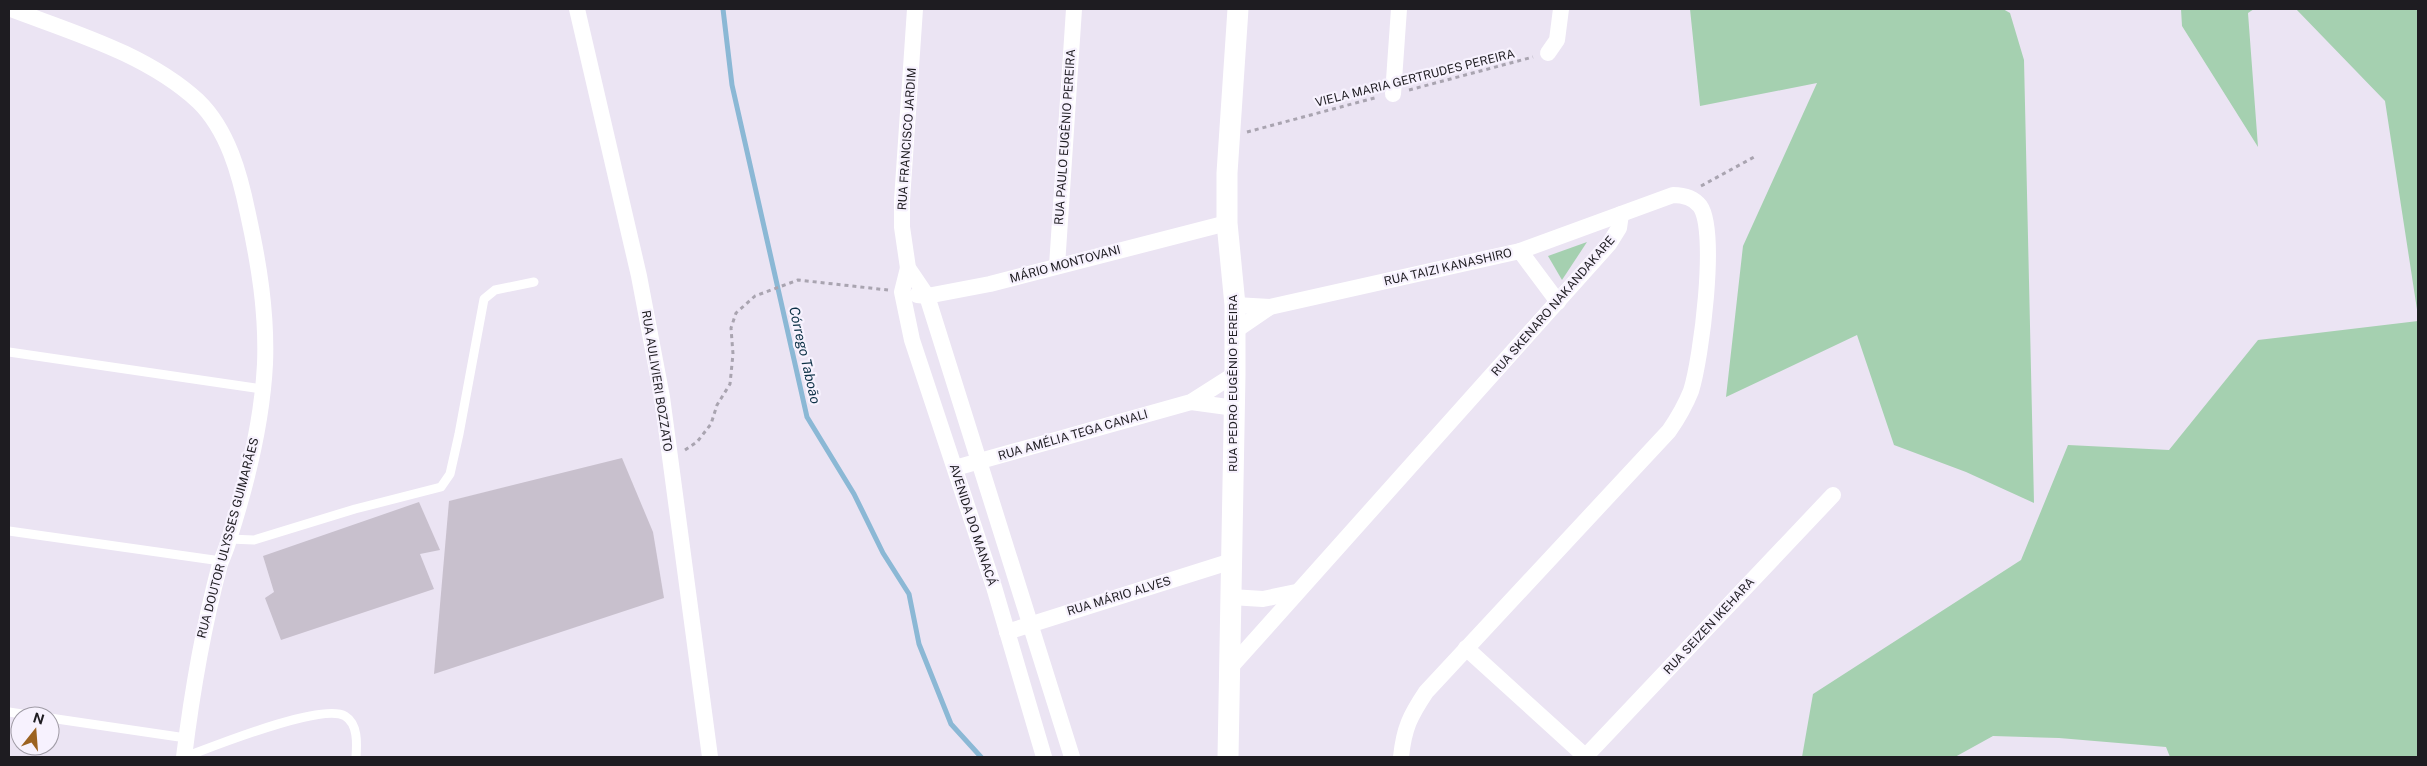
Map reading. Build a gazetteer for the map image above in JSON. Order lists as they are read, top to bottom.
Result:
{
  "streets": {
    "street": [
      "RUA PAULO EUGÊNIO PEREIRA",
      "RUA FRANCISCO JARDIM",
      "MÁRIO MONTOVANI",
      "RUA TAIZI KANASHIRO",
      "RUA SKENARO NAKANDAKARE",
      "RUA AULIVIERI BOZZATO",
      "RUA PEDRO EUGÊNIO PEREIRA",
      "RUA AMÉLIA TEGA CANALI",
      "AVENIDA DO MANACÁ",
      "RUA DOUTOR ULYSSES GUIMARÃES",
      "RUA MÁRIO ALVES",
      "RUA SEIZEN IKEHARA"
    ],
    "path": ["VIELA MARIA GERTRUDES PEREIRA"]
  },
  "crossings": [
    ["VIELA MARIA GERTRUDES PEREIRA", "RUA PEDRO EUGÊNIO PEREIRA"],
    ["RUA PAULO EUGÊNIO PEREIRA", "MÁRIO MONTOVANI"],
    ["RUA FRANCISCO JARDIM", "MÁRIO MONTOVANI"],
    ["RUA FRANCISCO JARDIM", "AVENIDA DO MANACÁ"],
    ["MÁRIO MONTOVANI", "RUA PEDRO EUGÊNIO PEREIRA"],
    ["MÁRIO MONTOVANI", "AVENIDA DO MANACÁ"],
    ["RUA TAIZI KANASHIRO", "RUA SKENARO NAKANDAKARE"],
    ["RUA TAIZI KANASHIRO", "RUA PEDRO EUGÊNIO PEREIRA"],
    ["RUA SKENARO NAKANDAKARE", "RUA PEDRO EUGÊNIO PEREIRA"],
    ["RUA PEDRO EUGÊNIO PEREIRA", "RUA AMÉLIA TEGA CANALI"],
    ["RUA PEDRO EUGÊNIO PEREIRA", "RUA MÁRIO ALVES"],
    ["RUA AMÉLIA TEGA CANALI", "AVENIDA DO MANACÁ"],
    ["AVENIDA DO MANACÁ", "RUA MÁRIO ALVES"]
  ],
  "water": ["Córrego Taboão"],
  "north": "top"
}
